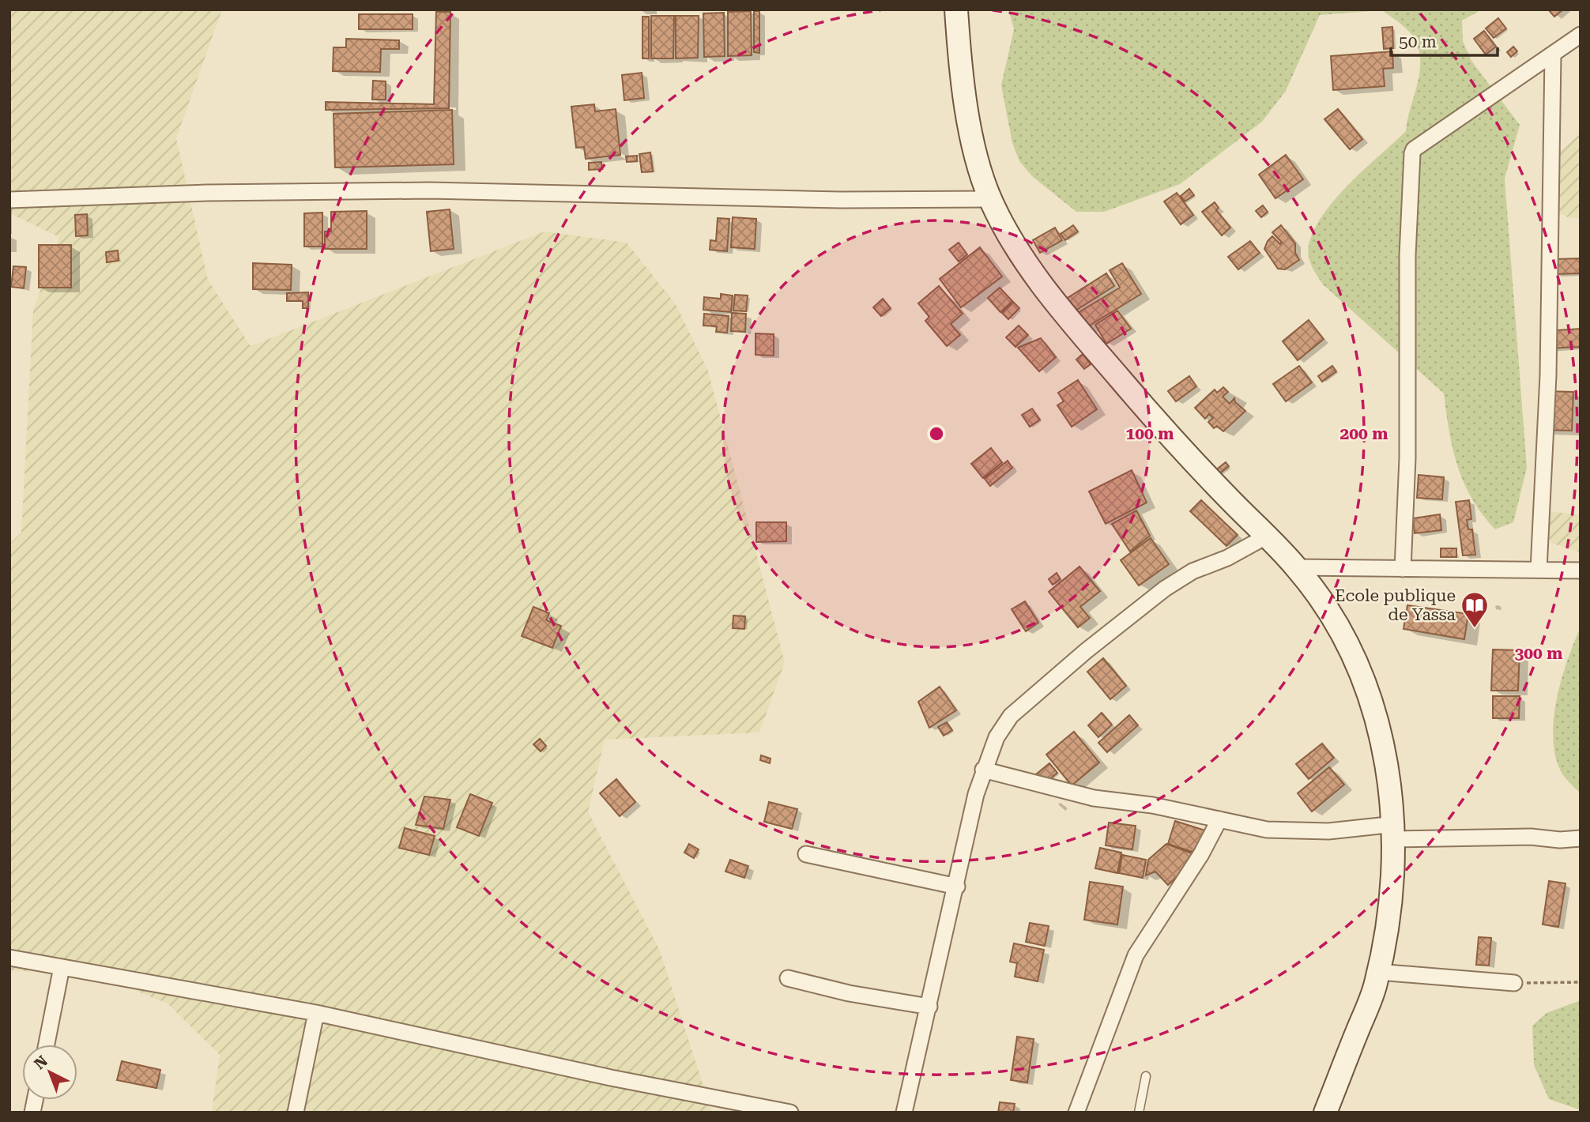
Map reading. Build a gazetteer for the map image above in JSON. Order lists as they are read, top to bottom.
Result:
{
  "places": {
    "library": ["Ecole publique de Yassa"]
  },
  "scale_bar": "50 m",
  "north": "top left",
  "rings": ["100 m", "200 m", "300 m"]
}
